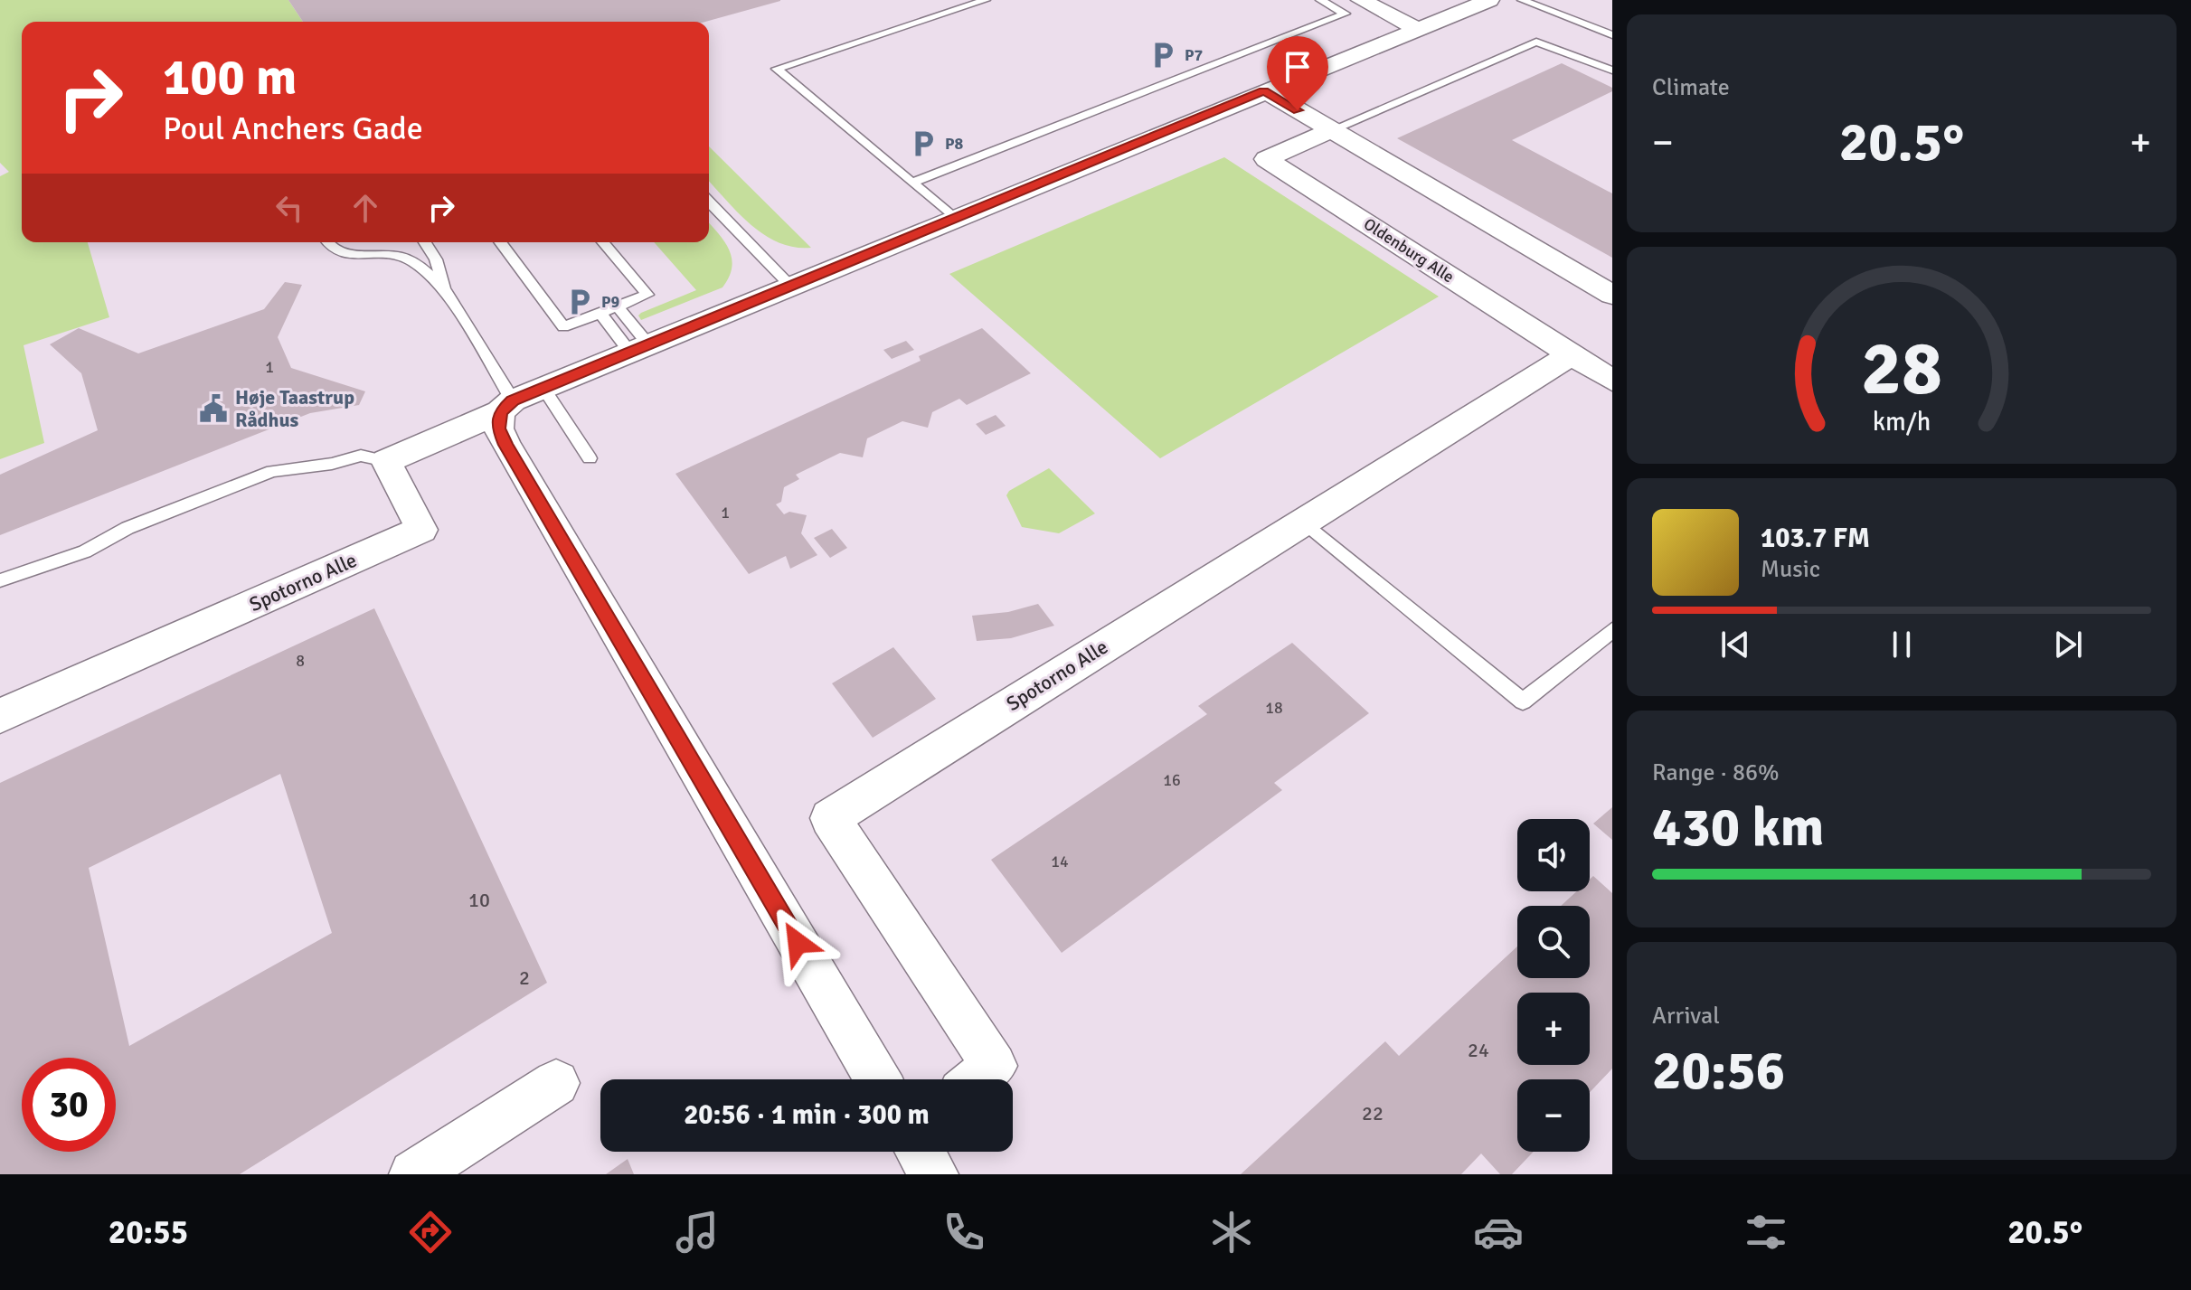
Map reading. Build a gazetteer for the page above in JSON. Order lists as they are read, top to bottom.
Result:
{
  "streets": {
    "street": ["Oldenburg Alle", "Spotorno Alle"]
  },
  "crossings": [
    ["Oldenburg Alle", "Spotorno Alle"]
  ],
  "places": {
    "parking": ["P7", "P8", "P9"],
    "public building": ["Høje Taastrup Rådhus"]
  },
  "house_numbers": [
    "1",
    "1",
    "8",
    "18",
    "16",
    "14",
    "10",
    "2",
    "24",
    "22"
  ],
  "page": {
    "tile": [
      "Climate",
      ["Range · 86%", "430 km"],
      ["Arrival", "20:56"]
    ],
    "turn": ["100 m", "Poul Anchers Gade"],
    "heat": ["−", "20.5°", "+"],
    "song": ["103.7 FM", "Music"],
    "map_buttons": ["+", "−"],
    "limit": "30",
    "trip": "20:56 · 1 min · 300 m",
    "tabs": ["20:55", "20.5°"],
    "gauge": ["28", "km/h"]
  }
}
